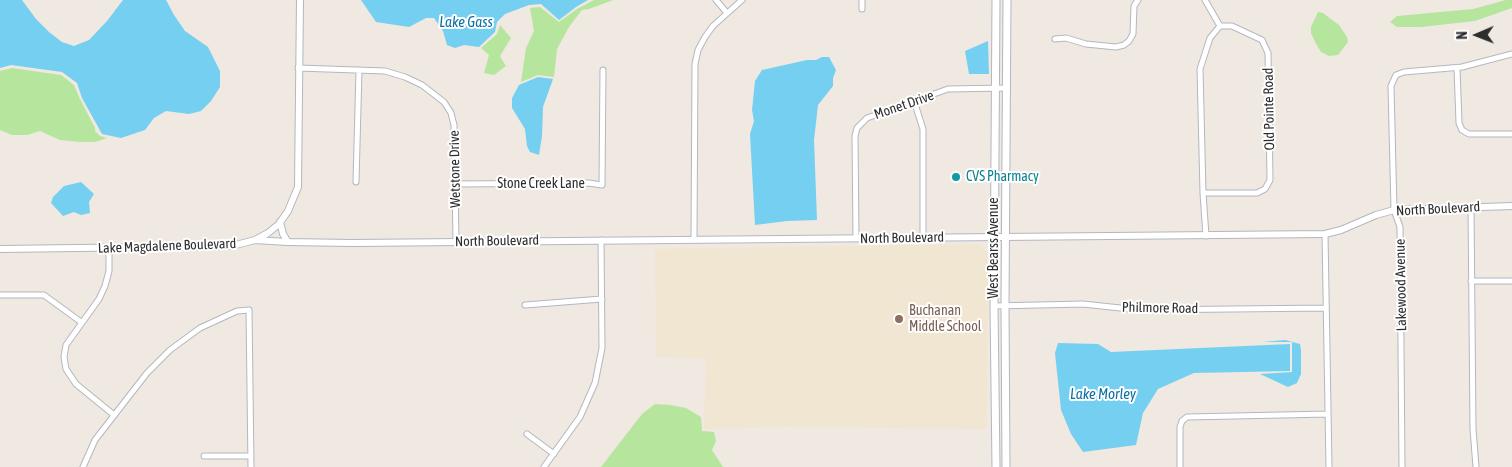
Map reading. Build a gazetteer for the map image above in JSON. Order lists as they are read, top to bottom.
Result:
{
  "streets": {
    "main road": ["West Bearss Avenue"],
    "street": [
      "Monet Drive",
      "Old Pointe Road",
      "Wetstone Drive",
      "Stone Creek Lane",
      "North Boulevard",
      "Lake Magdalene Boulevard",
      "Lakewood Avenue",
      "Philmore Road"
    ]
  },
  "crossings": [
    ["Monet Drive", "North Boulevard"],
    ["Monet Drive", "West Bearss Avenue"],
    ["Wetstone Drive", "Stone Creek Lane"],
    ["Wetstone Drive", "North Boulevard"],
    ["Wetstone Drive", "Lake Magdalene Boulevard"],
    ["North Boulevard", "Lake Magdalene Boulevard"],
    ["North Boulevard", "West Bearss Avenue"],
    ["North Boulevard", "Lakewood Avenue"],
    ["West Bearss Avenue", "Philmore Road"]
  ],
  "water": ["Lake Gass", "Lake Morley"],
  "places": ["CVS Pharmacy", "Buchanan Middle School"],
  "north": "left"
}
